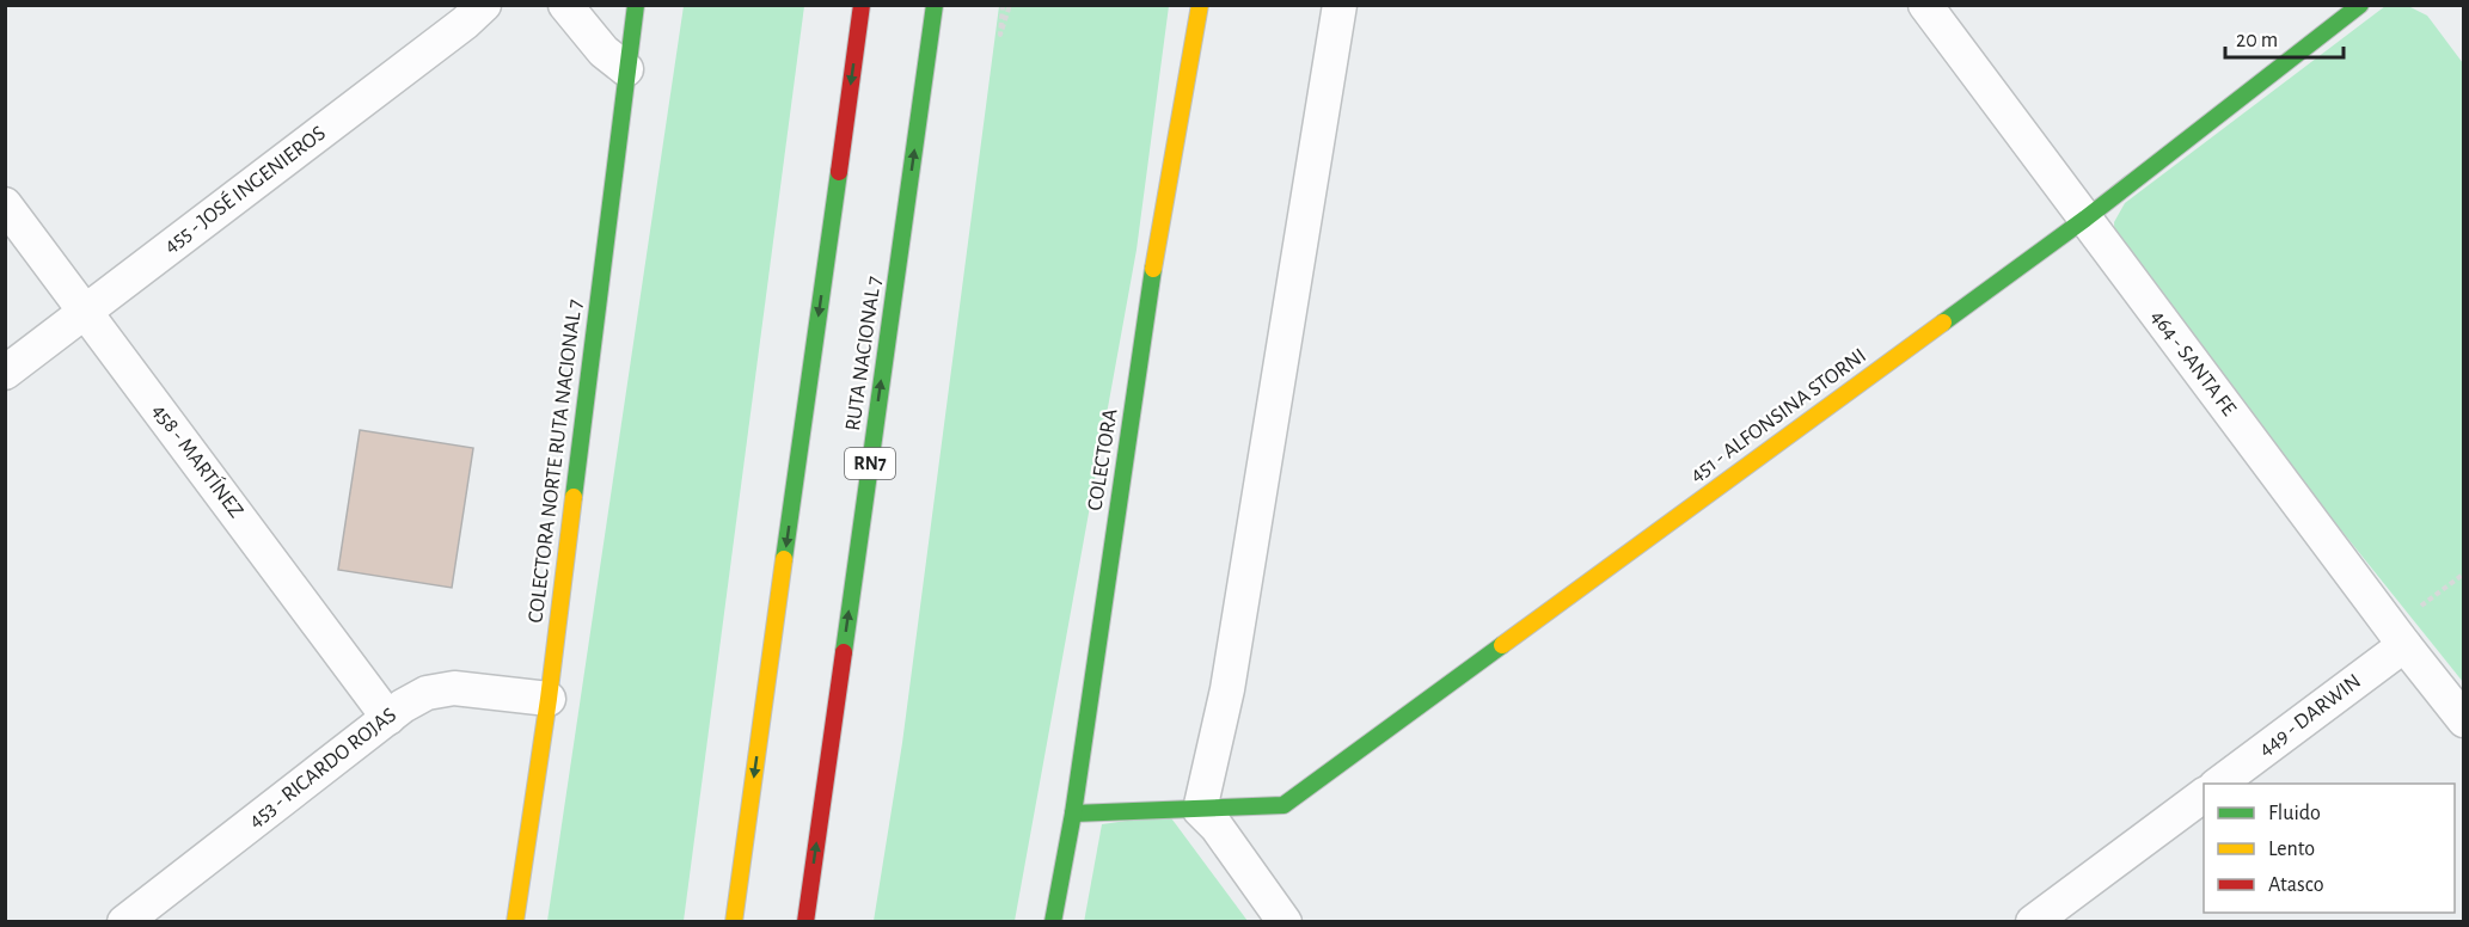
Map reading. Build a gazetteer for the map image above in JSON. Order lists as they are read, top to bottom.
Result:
{
  "streets": {
    "main road": [
      "RUTA NACIONAL 7",
      "451 - ALFONSINA STORNI",
      "COLECTORA",
      "COLECTORA NORTE RUTA NACIONAL 7",
      "RN7"
    ],
    "street": [
      "455 - JOSÉ INGENIEROS",
      "464 - SANTA FE",
      "458 - MARTÍNEZ",
      "449 - DARWIN",
      "453 - RICARDO ROJAS"
    ]
  },
  "crossings": [
    ["455 - JOSÉ INGENIEROS", "458 - MARTÍNEZ"],
    ["464 - SANTA FE", "451 - ALFONSINA STORNI"],
    ["464 - SANTA FE", "449 - DARWIN"],
    ["451 - ALFONSINA STORNI", "COLECTORA"],
    ["458 - MARTÍNEZ", "453 - RICARDO ROJAS"],
    ["COLECTORA NORTE RUTA NACIONAL 7", "453 - RICARDO ROJAS"]
  ],
  "legend": ["Fluido", "Lento", "Atasco"],
  "scale_bar": "20 m"
}
